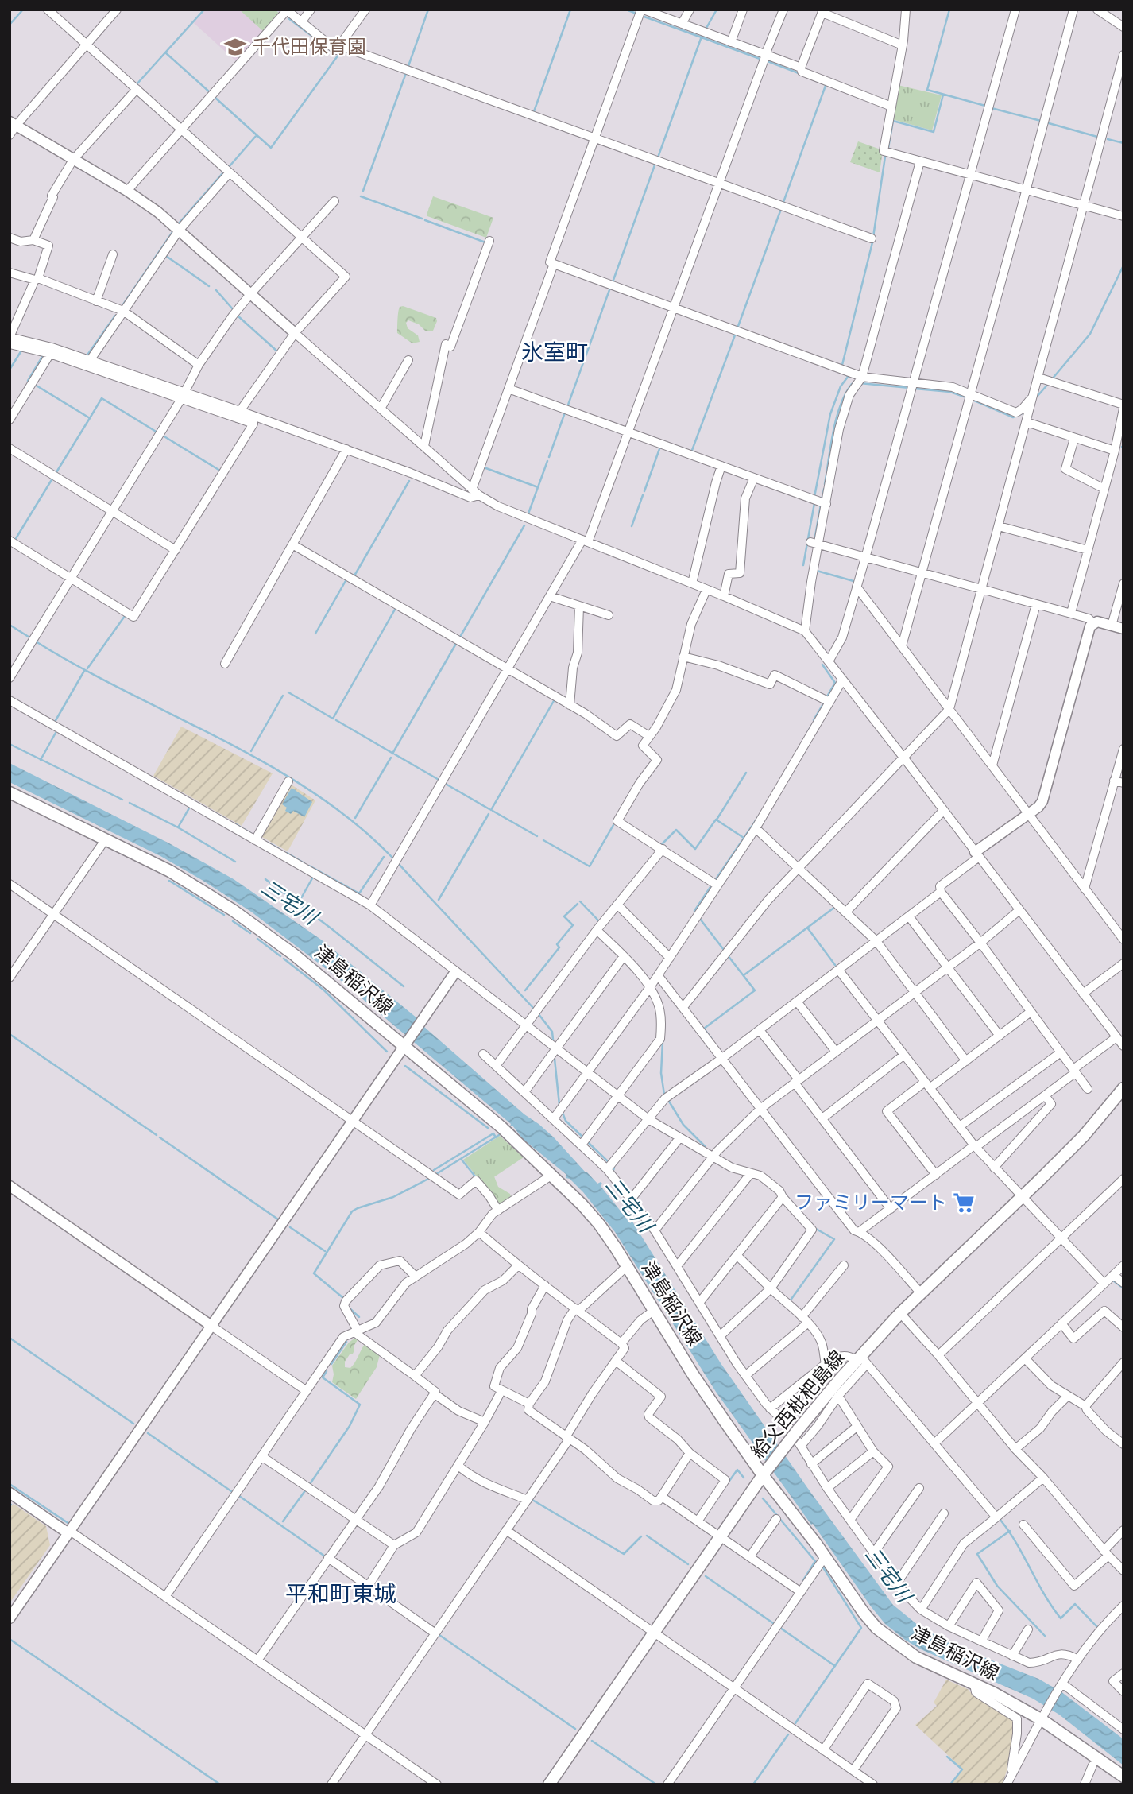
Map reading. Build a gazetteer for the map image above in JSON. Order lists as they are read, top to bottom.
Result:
{
  "streets": {
    "main road": ["津島稲沢線", "給父西枇杷島線"]
  },
  "crossings": [
    ["津島稲沢線", "給父西枇杷島線"]
  ],
  "districts": ["氷室町", "平和町東城"],
  "water": ["三宅川"],
  "places": {
    "school or university": ["千代田保育園"],
    "supermarket": ["ファミリーマート"]
  }
}
